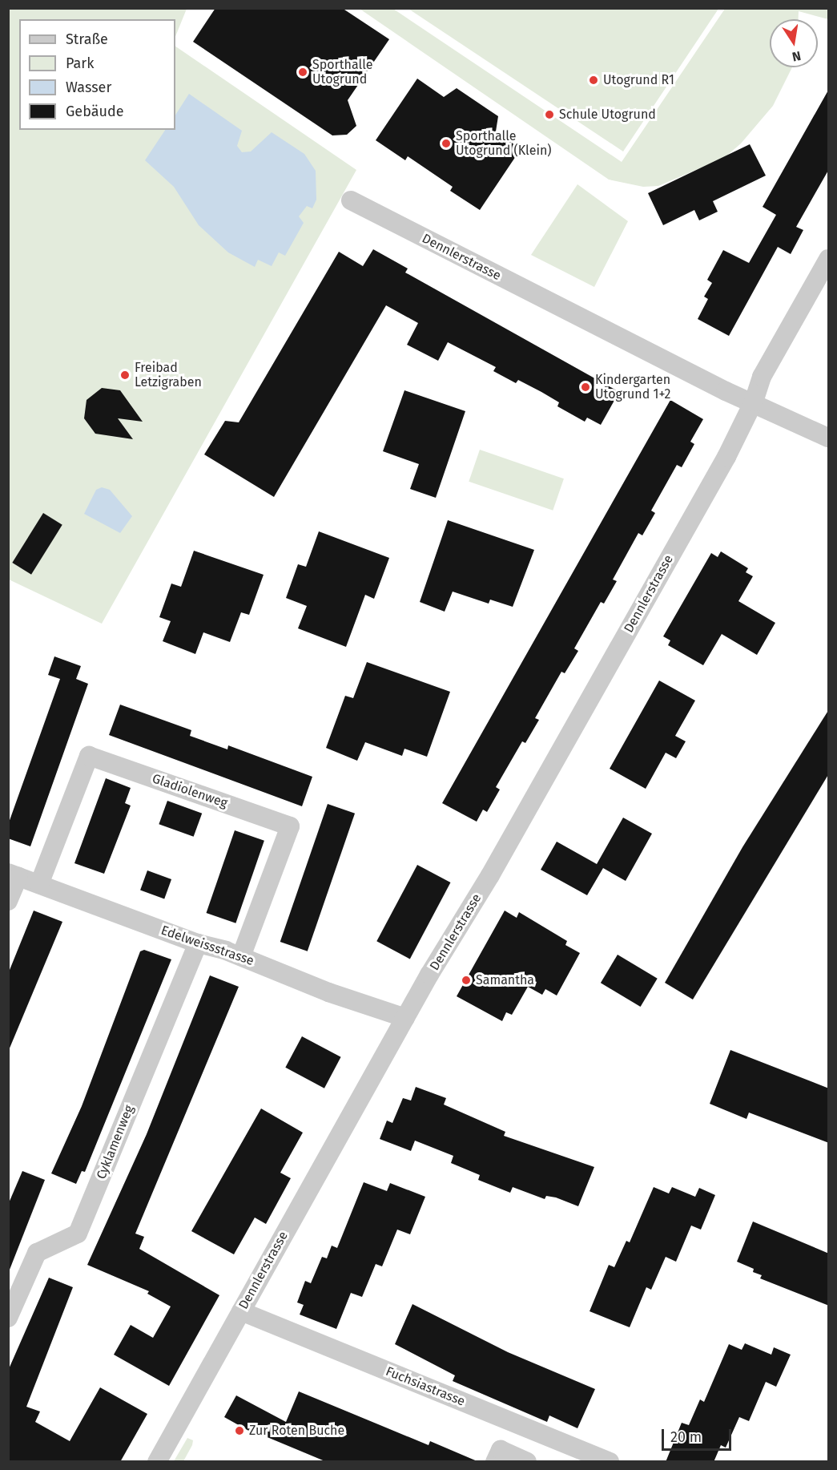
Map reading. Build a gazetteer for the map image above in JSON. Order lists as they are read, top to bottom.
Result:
{
  "streets": {
    "street": [
      "Dennlerstrasse",
      "Gladiolenweg",
      "Edelweissstrasse",
      "Cyklamenweg",
      "Fuchsiastrasse"
    ]
  },
  "crossings": [
    ["Dennlerstrasse", "Edelweissstrasse"],
    ["Dennlerstrasse", "Fuchsiastrasse"],
    ["Gladiolenweg", "Edelweissstrasse"],
    ["Edelweissstrasse", "Cyklamenweg"]
  ],
  "places": [
    "Sporthalle Utogrund",
    "Utogrund R1",
    "Schule Utogrund",
    "Sporthalle Utogrund (Klein)",
    "Freibad Letzigraben",
    "Kindergarten Utogrund 1+2",
    "Samantha",
    "Zur Roten Buche"
  ],
  "legend": [
    "Straße",
    "Park",
    "Wasser",
    "Gebäude"
  ],
  "scale_bar": "20 m",
  "north": "bottom"
}
